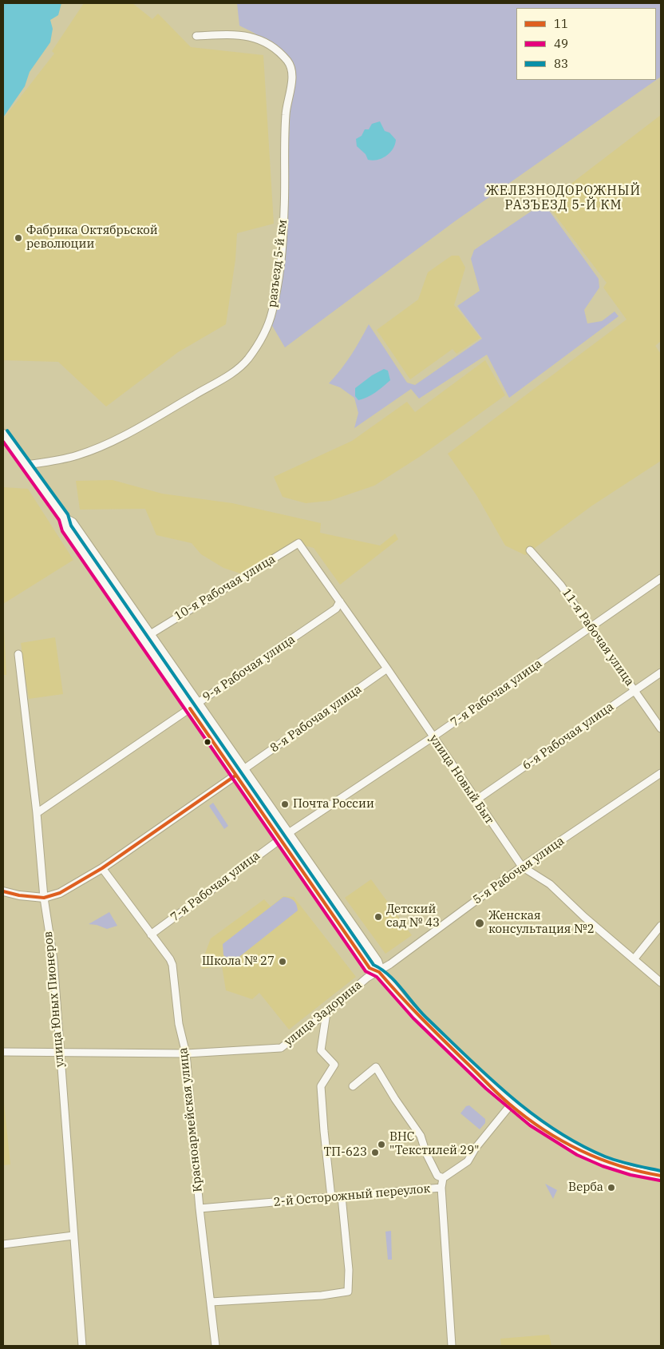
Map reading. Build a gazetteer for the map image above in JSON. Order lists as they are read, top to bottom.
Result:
{
  "streets": {
    "street": [
      "разъезд 5-й км",
      "10-я Рабочая улица",
      "11-я Рабочая улица",
      "9-я Рабочая улица",
      "7-я Рабочая улица",
      "8-я Рабочая улица",
      "6-я Рабочая улица",
      "улица Новый Быт",
      "5-я Рабочая улица",
      "улица Юных Пионеров",
      "улица Задорина",
      "Красноармейская улица",
      "2-й Осторожный переулок"
    ]
  },
  "crossings": [
    ["10-я Рабочая улица", "улица Новый Быт"],
    ["11-я Рабочая улица", "7-я Рабочая улица"],
    ["11-я Рабочая улица", "6-я Рабочая улица"],
    ["9-я Рабочая улица", "улица Новый Быт"],
    ["9-я Рабочая улица", "улица Юных Пионеров"],
    ["7-я Рабочая улица", "улица Новый Быт"],
    ["7-я Рабочая улица", "Красноармейская улица"],
    ["8-я Рабочая улица", "улица Новый Быт"],
    ["6-я Рабочая улица", "улица Новый Быт"],
    ["улица Новый Быт", "5-я Рабочая улица"],
    ["5-я Рабочая улица", "улица Задорина"],
    ["улица Юных Пионеров", "улица Задорина"],
    ["улица Задорина", "Красноармейская улица"],
    ["Красноармейская улица", "2-й Осторожный переулок"]
  ],
  "districts": ["ЖЕЛЕЗНОДОРОЖНЫЙ РАЗЪЕЗД 5-Й КМ"],
  "places": [
    "Фабрика Октябрьской революции",
    "Почта России",
    "Детский сад № 43",
    "Женская консультация №2",
    "Школа № 27",
    "ВНС \"Текстилей 29\"",
    "ТП-623",
    "Верба"
  ],
  "lines": ["transit line 83", "transit line 49", "transit line 11"],
  "legend": ["11", "49", "83"]
}
